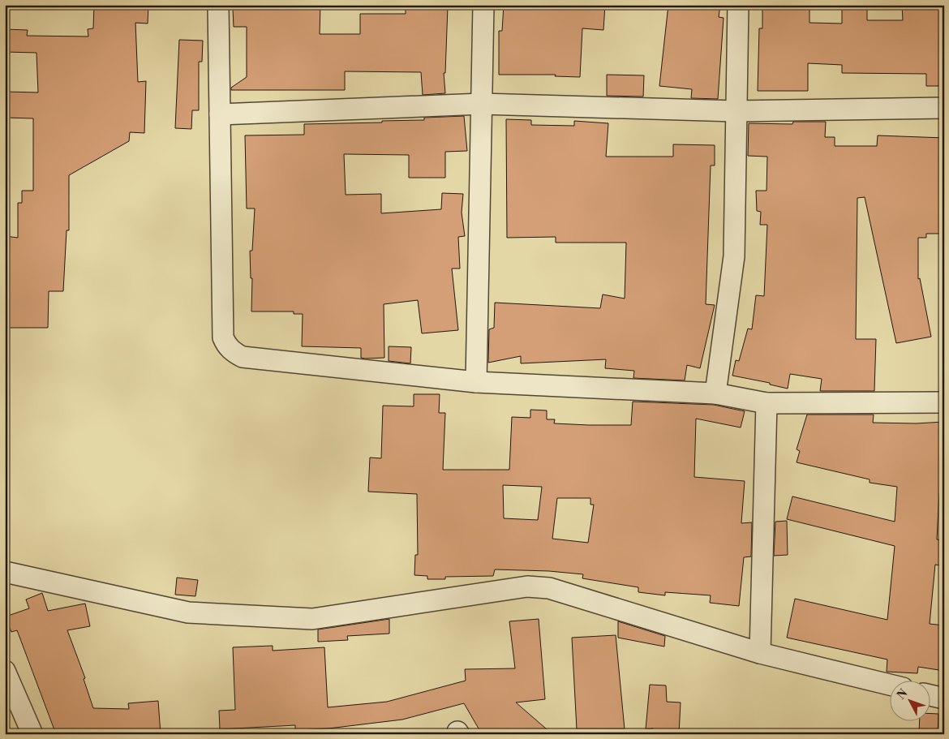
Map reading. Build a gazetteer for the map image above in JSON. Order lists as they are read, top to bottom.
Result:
{
  "north": "top left"
}
